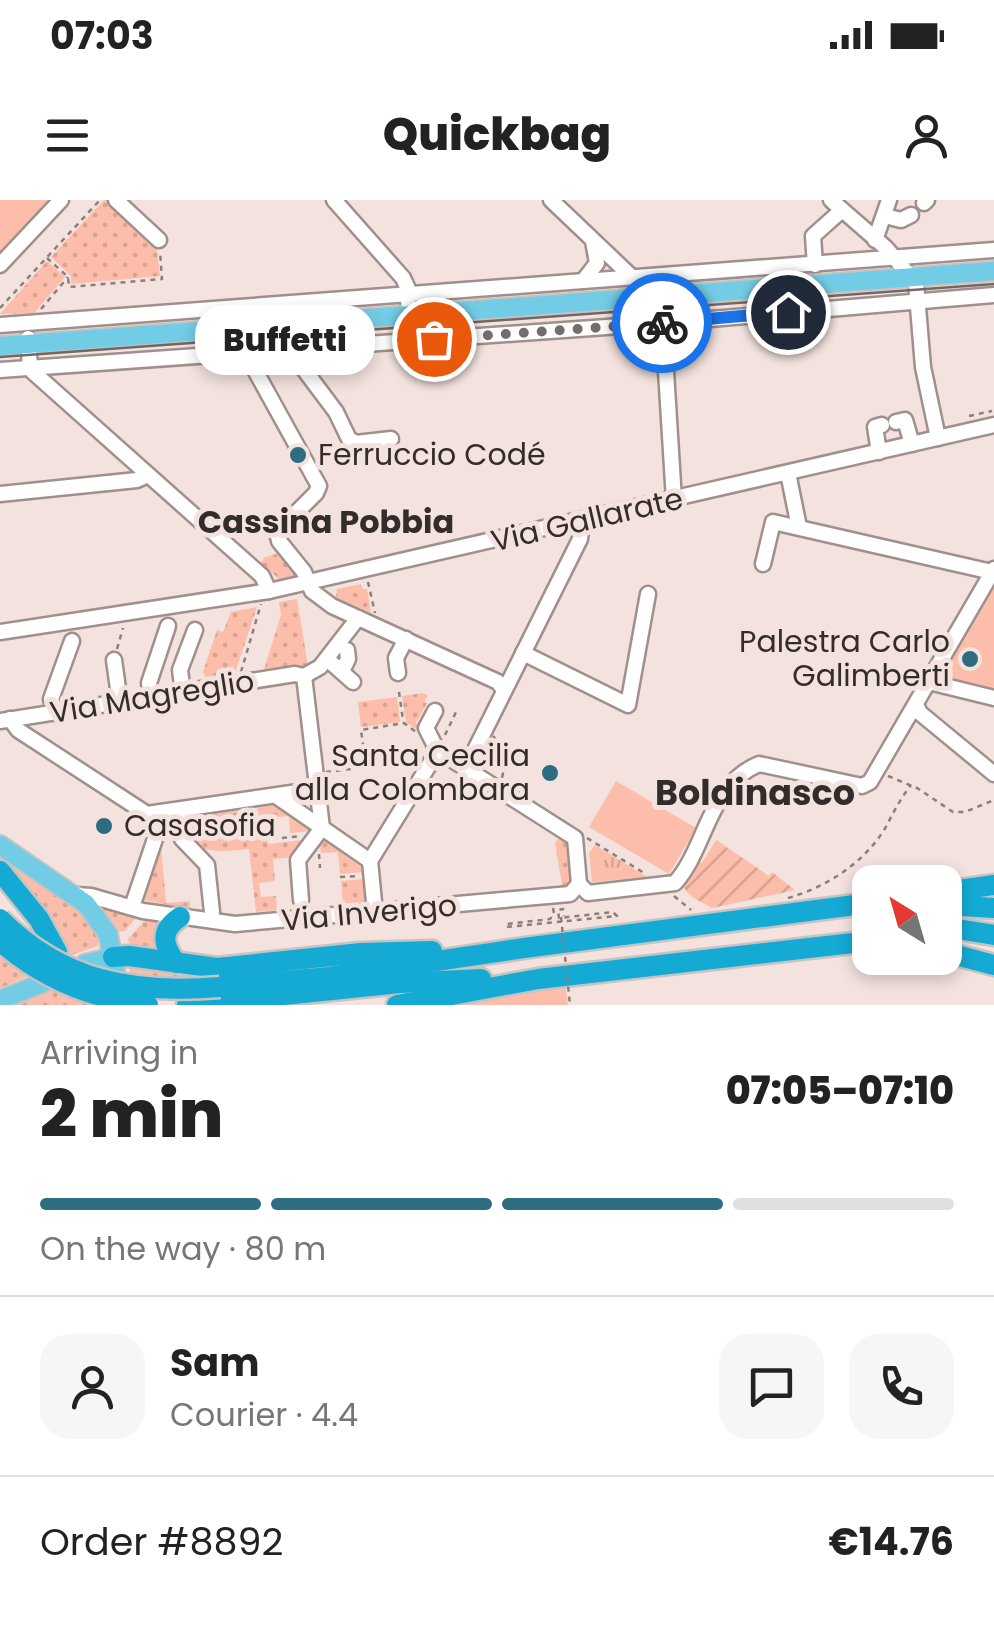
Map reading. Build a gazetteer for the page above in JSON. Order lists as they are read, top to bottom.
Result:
{
  "streets": {
    "street": ["Via Gallarate", "Via Magreglio", "Via Inverigo"]
  },
  "districts": ["Cassina Pobbia", "Boldinasco"],
  "places": [
    "Buffetti",
    "Ferruccio Codé",
    "Palestra Carlo Galimberti",
    "Santa Cecilia alla Colombara",
    "Casasofia"
  ],
  "north": "top left",
  "page": {
    "status": "07:03",
    "header": "Quickbag",
    "bubble": "Buffetti",
    "heading": ["2 min", "Arriving in", "07:05–07:10"],
    "panel": [
      "Sam",
      "Courier · 4.4",
      "Order #8892",
      "€14.76"
    ],
    "bar": "On the way · 80 m"
  }
}
